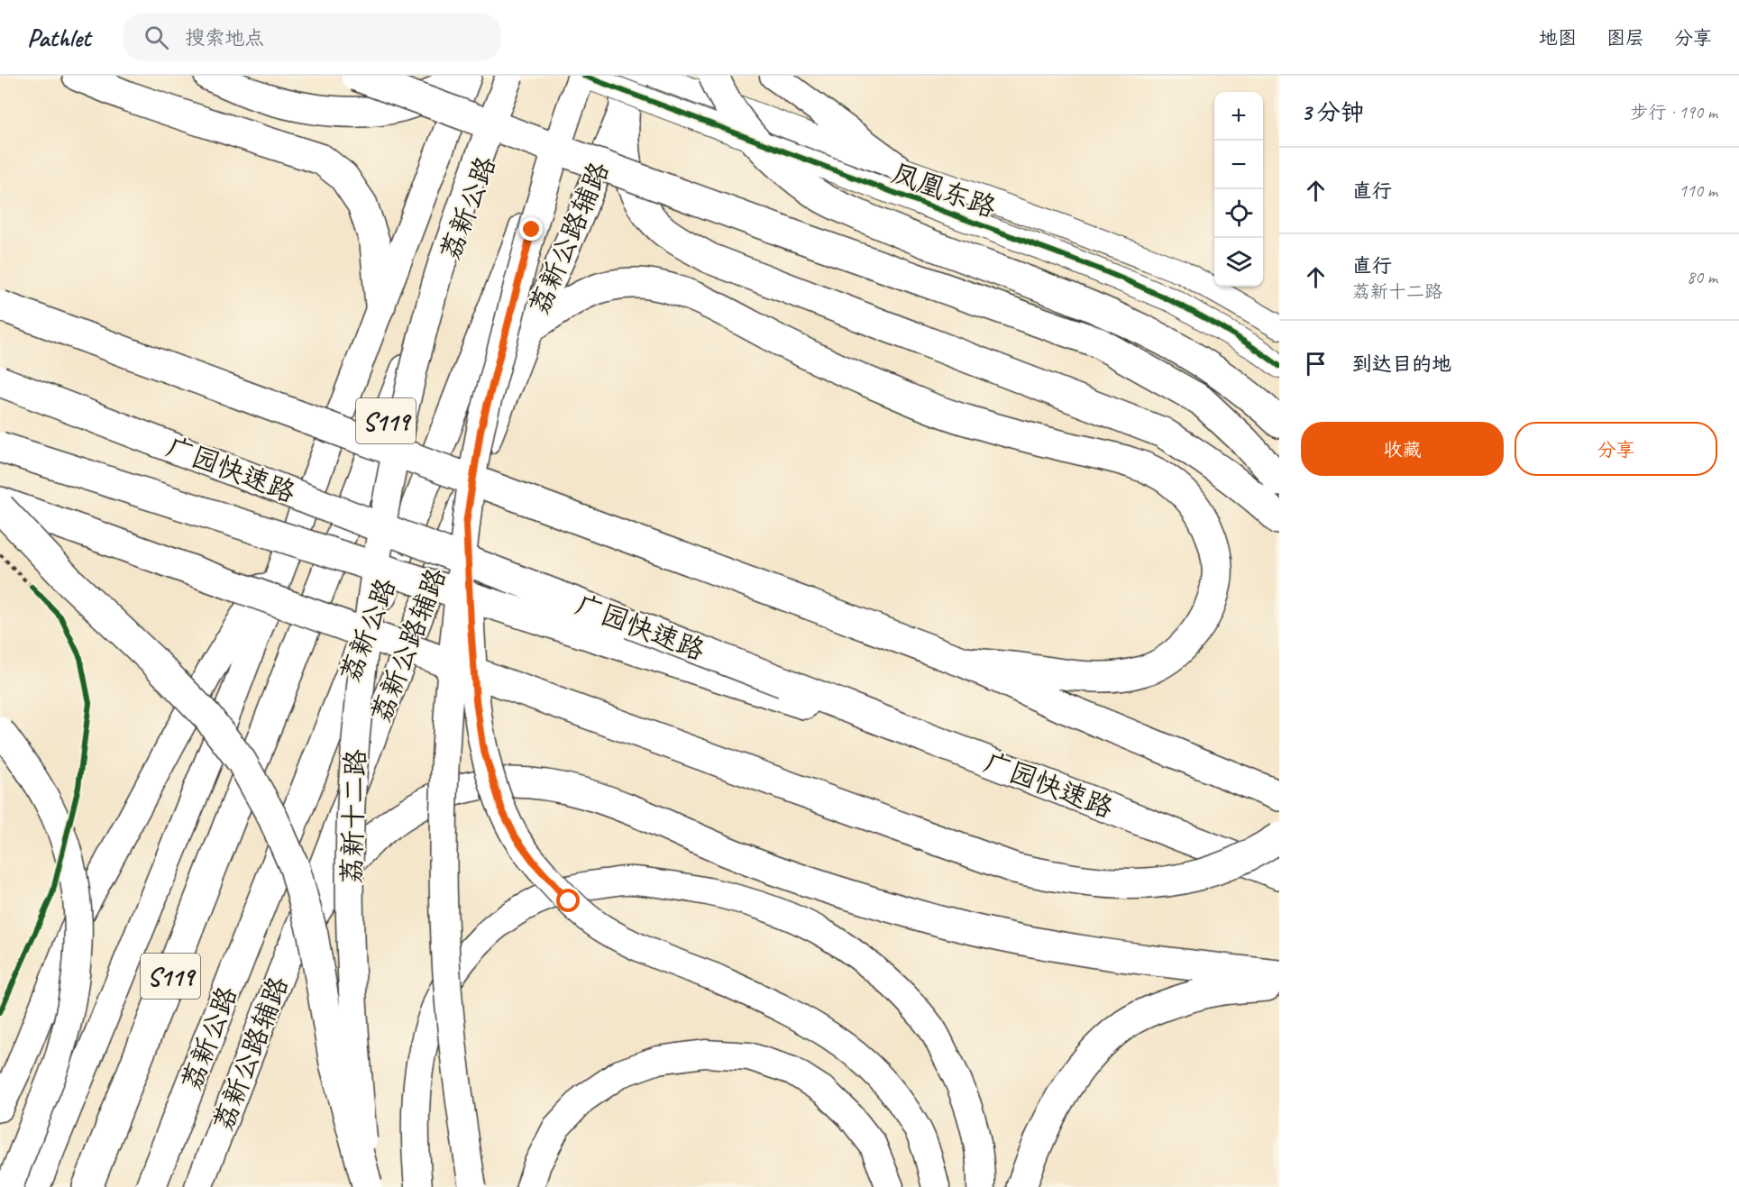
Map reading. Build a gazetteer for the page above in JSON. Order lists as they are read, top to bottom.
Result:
{
  "streets": {
    "main road": [
      "荔新公路",
      "荔新公路辅路",
      "S119",
      "广园快速路",
      "荔新十二路"
    ],
    "street": ["凤凰东路"]
  },
  "page": {
    "header": "Pathlet",
    "search": "搜索地点",
    "nav": ["地图", "图层", "分享"],
    "heading": ["3 分钟", "步行 · 190 m"],
    "map_buttons": ["+", "−"],
    "list": [
      ["直行", "110 m"],
      ["直行", "荔新十二路", "80 m"],
      "到达目的地"
    ],
    "buttons": ["收藏", "分享"]
  }
}
